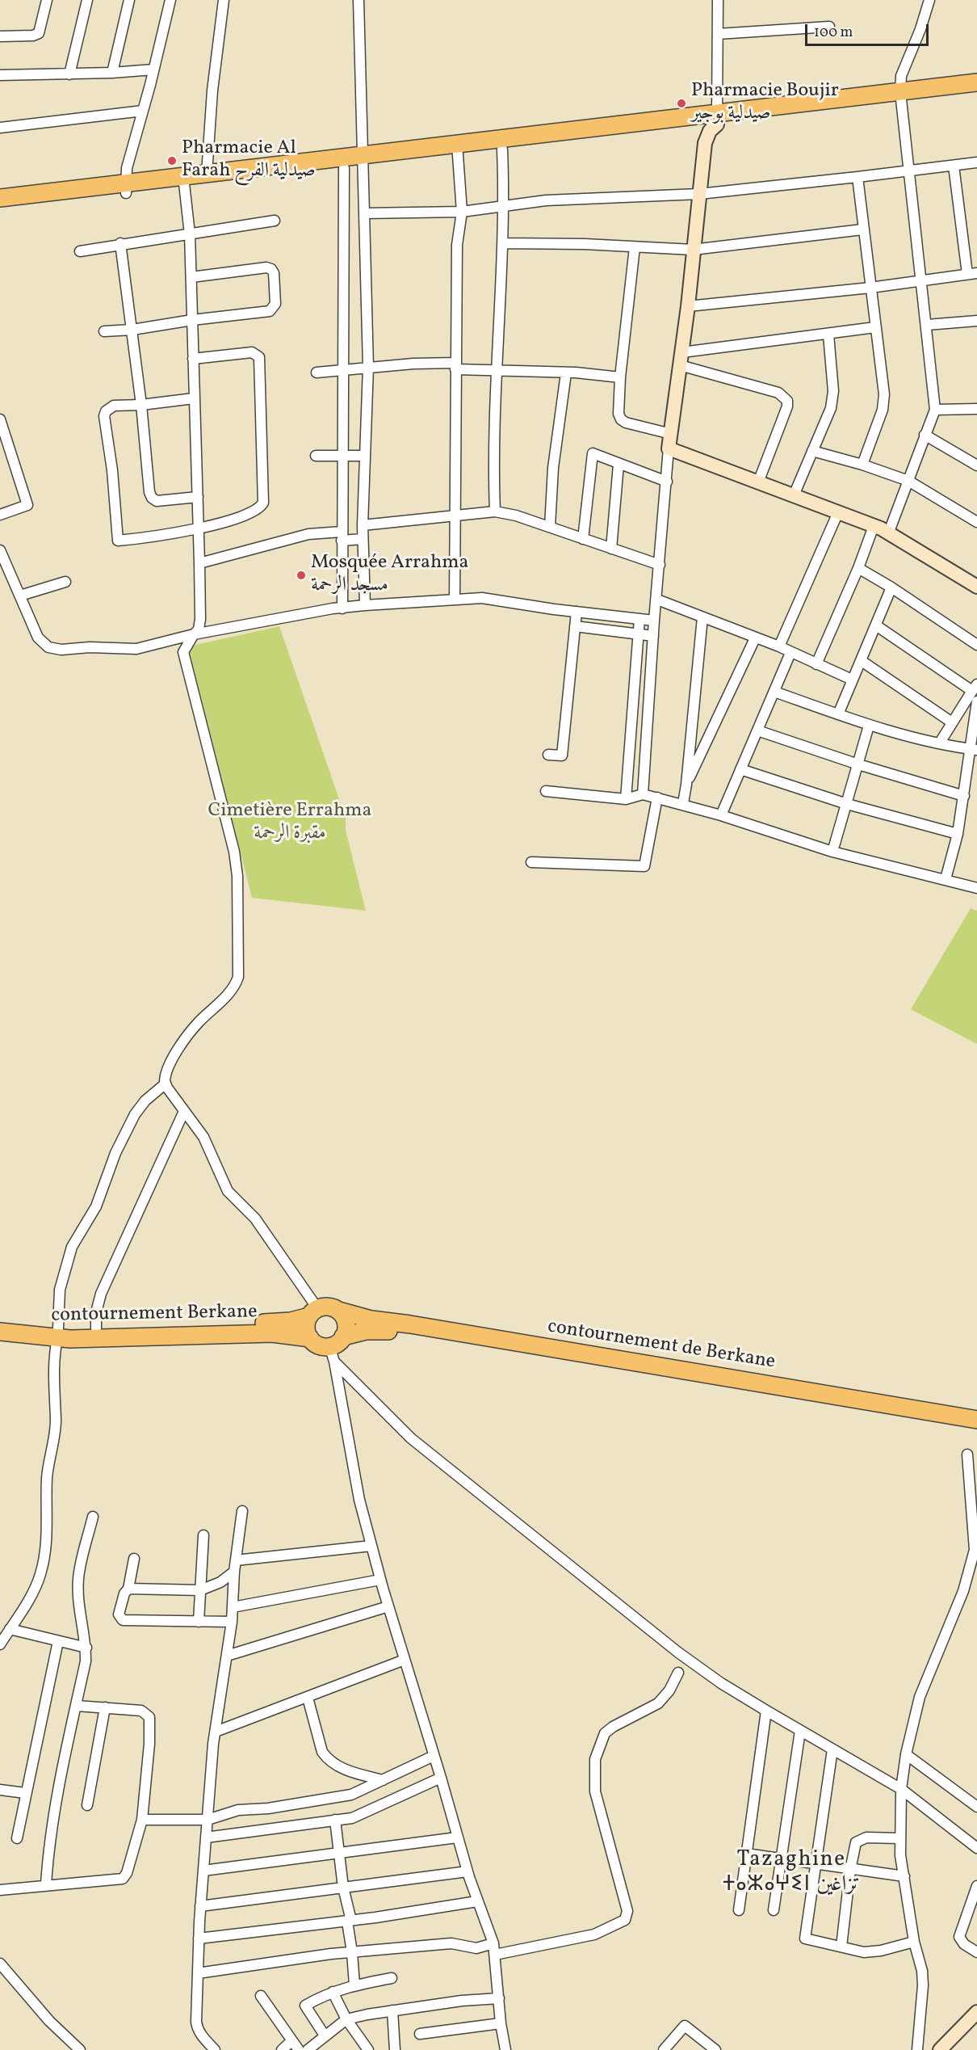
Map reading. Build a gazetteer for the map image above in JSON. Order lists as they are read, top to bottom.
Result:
{
  "streets": {
    "highway": ["contournement Berkane", "contournement de Berkane"]
  },
  "crossings": [
    ["contournement Berkane", "contournement de Berkane"]
  ],
  "districts": ["Tazaghine ⵜⴰⵣⴰⵖⵉⵏ تزاغين"],
  "parks": ["Cimetière Errahma مقبرة الرحمة"],
  "places": ["Pharmacie Boujir صيدلية بوجير", "Pharmacie Al Farah صيدلية الفرح", "Mosquée Arrahma مسجد الرحمة"],
  "scale_bar": "100 m"
}
